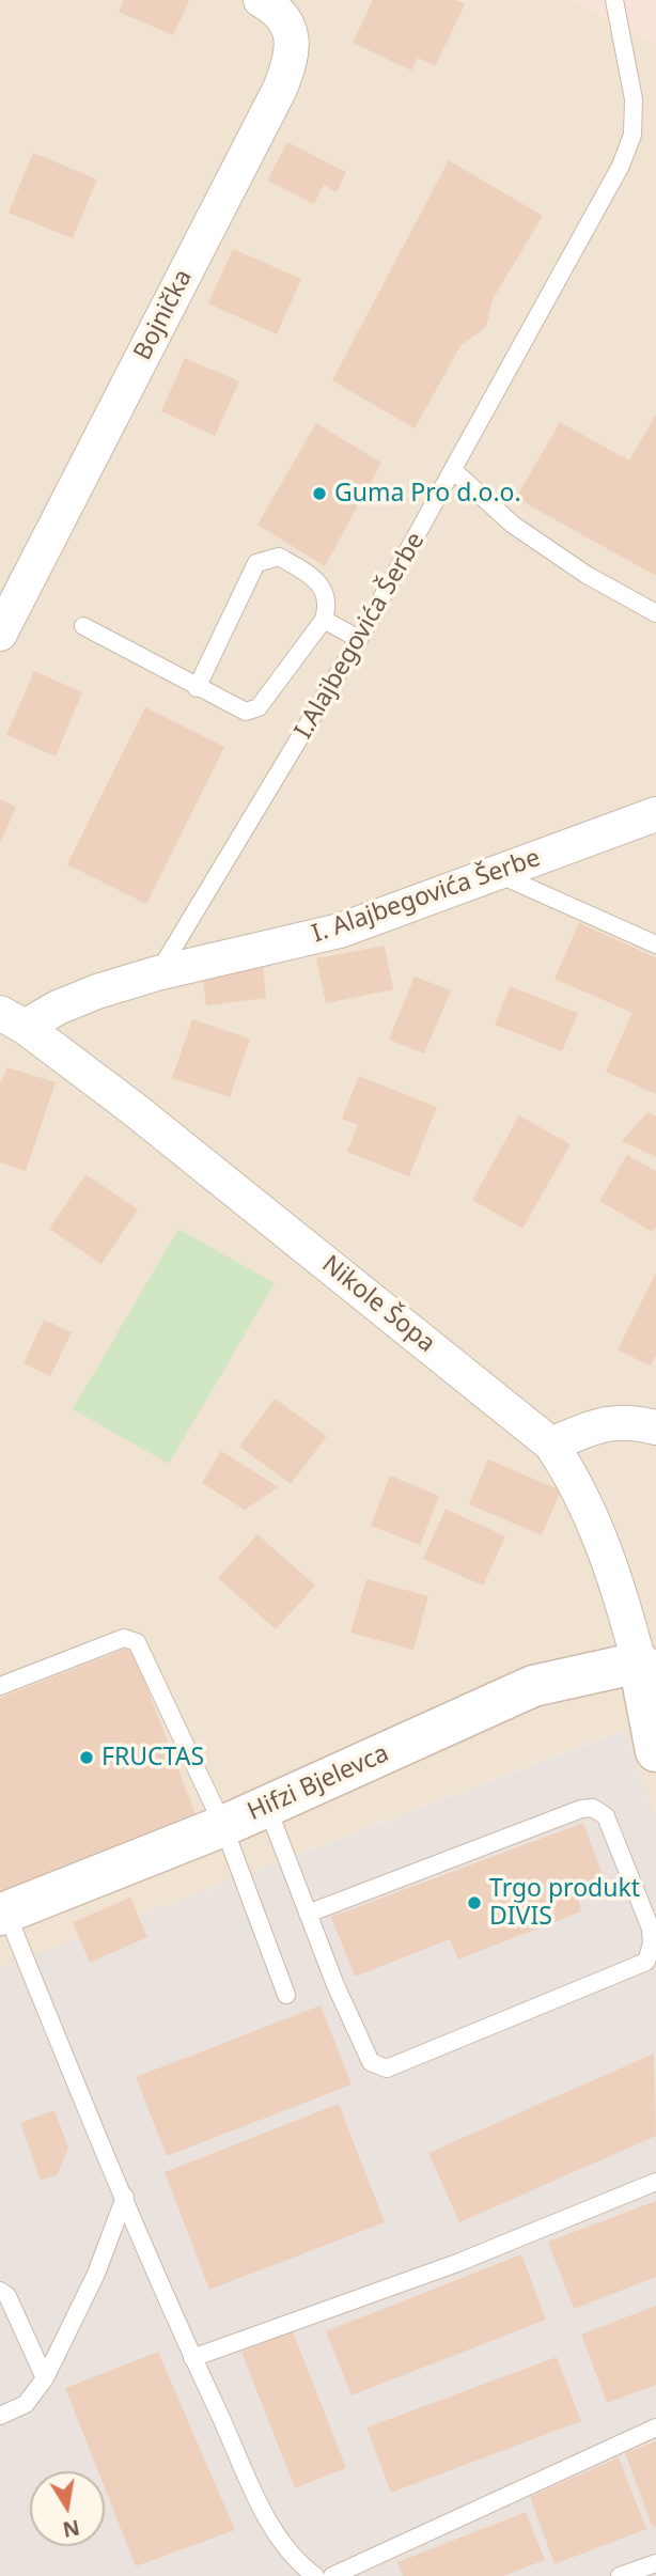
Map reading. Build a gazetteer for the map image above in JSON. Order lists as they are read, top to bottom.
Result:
{
  "streets": {
    "main road": ["Hifzi Bjelevca"],
    "street": ["Bojnička", "I. Alajbegovića Šerbe", "Nikole Šopa"],
    "lane": ["I.Alajbegovića Šerbe"]
  },
  "crossings": [
    ["I.Alajbegovića Šerbe", "I. Alajbegovića Šerbe"],
    ["I. Alajbegovića Šerbe", "Nikole Šopa"],
    ["Nikole Šopa", "Hifzi Bjelevca"]
  ],
  "places": ["Guma Pro d.o.o.", "FRUCTAS", "Trgo produkt DIVIS"],
  "north": "bottom"
}
